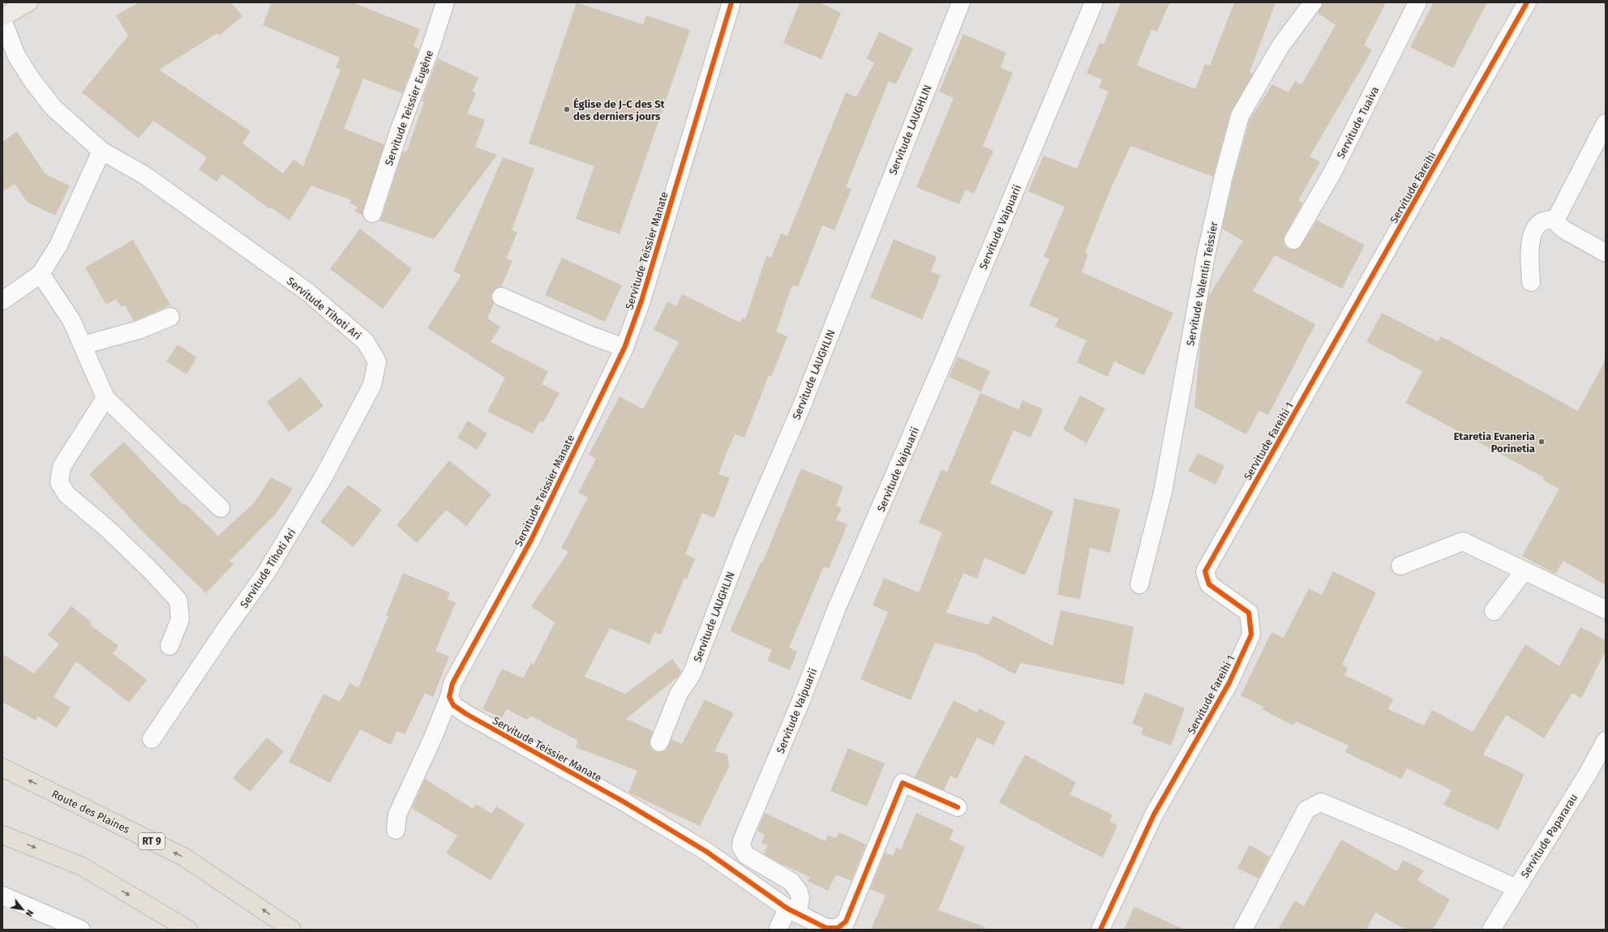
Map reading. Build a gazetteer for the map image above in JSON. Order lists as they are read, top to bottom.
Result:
{
  "streets": {
    "highway": ["Route des Plaines", "RT 9"],
    "street": [
      "Servitude Teissier Eugène",
      "Servitude Tuaiva",
      "Servitude LAUGHLIN",
      "Servitude Fareihi",
      "Servitude Vaipuarii",
      "Servitude Teissier Manate",
      "Servitude Valentin Teissier",
      "Servitude Tihoti Ari",
      "Servitude Fareihi 1",
      "Servitude Papararau"
    ]
  },
  "crossings": [
    ["Servitude Fareihi", "Servitude Fareihi 1"],
    ["Servitude Vaipuarii", "Servitude Teissier Manate"]
  ],
  "places": ["Église de J-C des St des derniers jours", "Etaretia Evaneria Porinetia"],
  "north": "bottom right"
}
